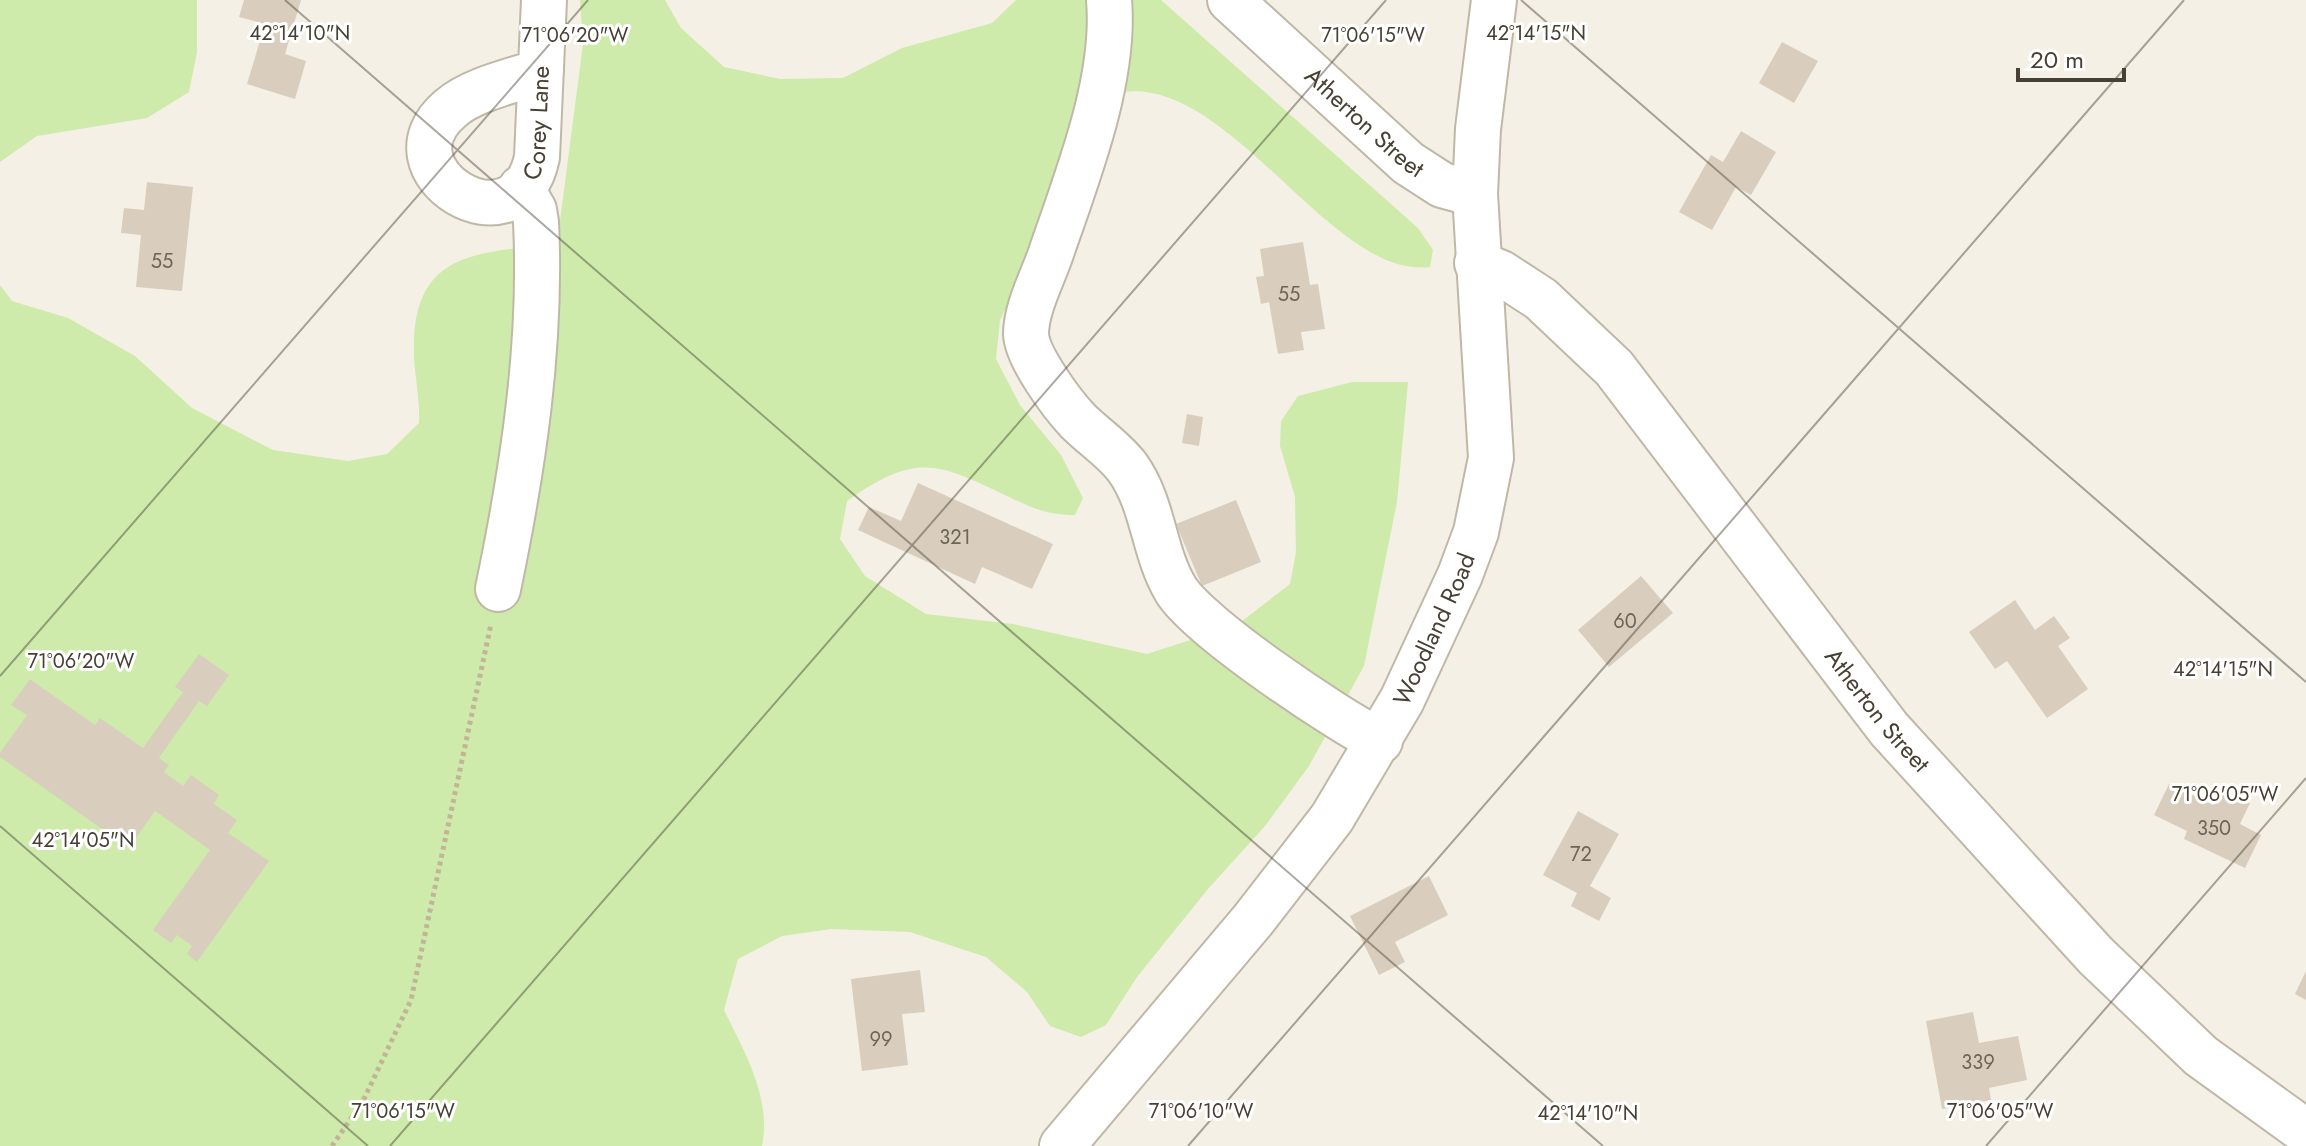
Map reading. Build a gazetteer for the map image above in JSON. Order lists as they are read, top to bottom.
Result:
{
  "streets": {
    "street": ["Corey Lane", "Atherton Street", "Woodland Road"]
  },
  "crossings": [
    ["Atherton Street", "Woodland Road"]
  ],
  "house_numbers": [
    "55",
    "55",
    "321",
    "60",
    "350",
    "72",
    "99",
    "339"
  ],
  "scale_bar": "20 m",
  "coordinates": [
    "42°14'10\"N",
    "42°14'15\"N",
    "71°06'20\"W",
    "71°06'15\"W",
    "71°06'05\"W",
    "42°14'05\"N",
    "71°06'10\"W"
  ]
}
